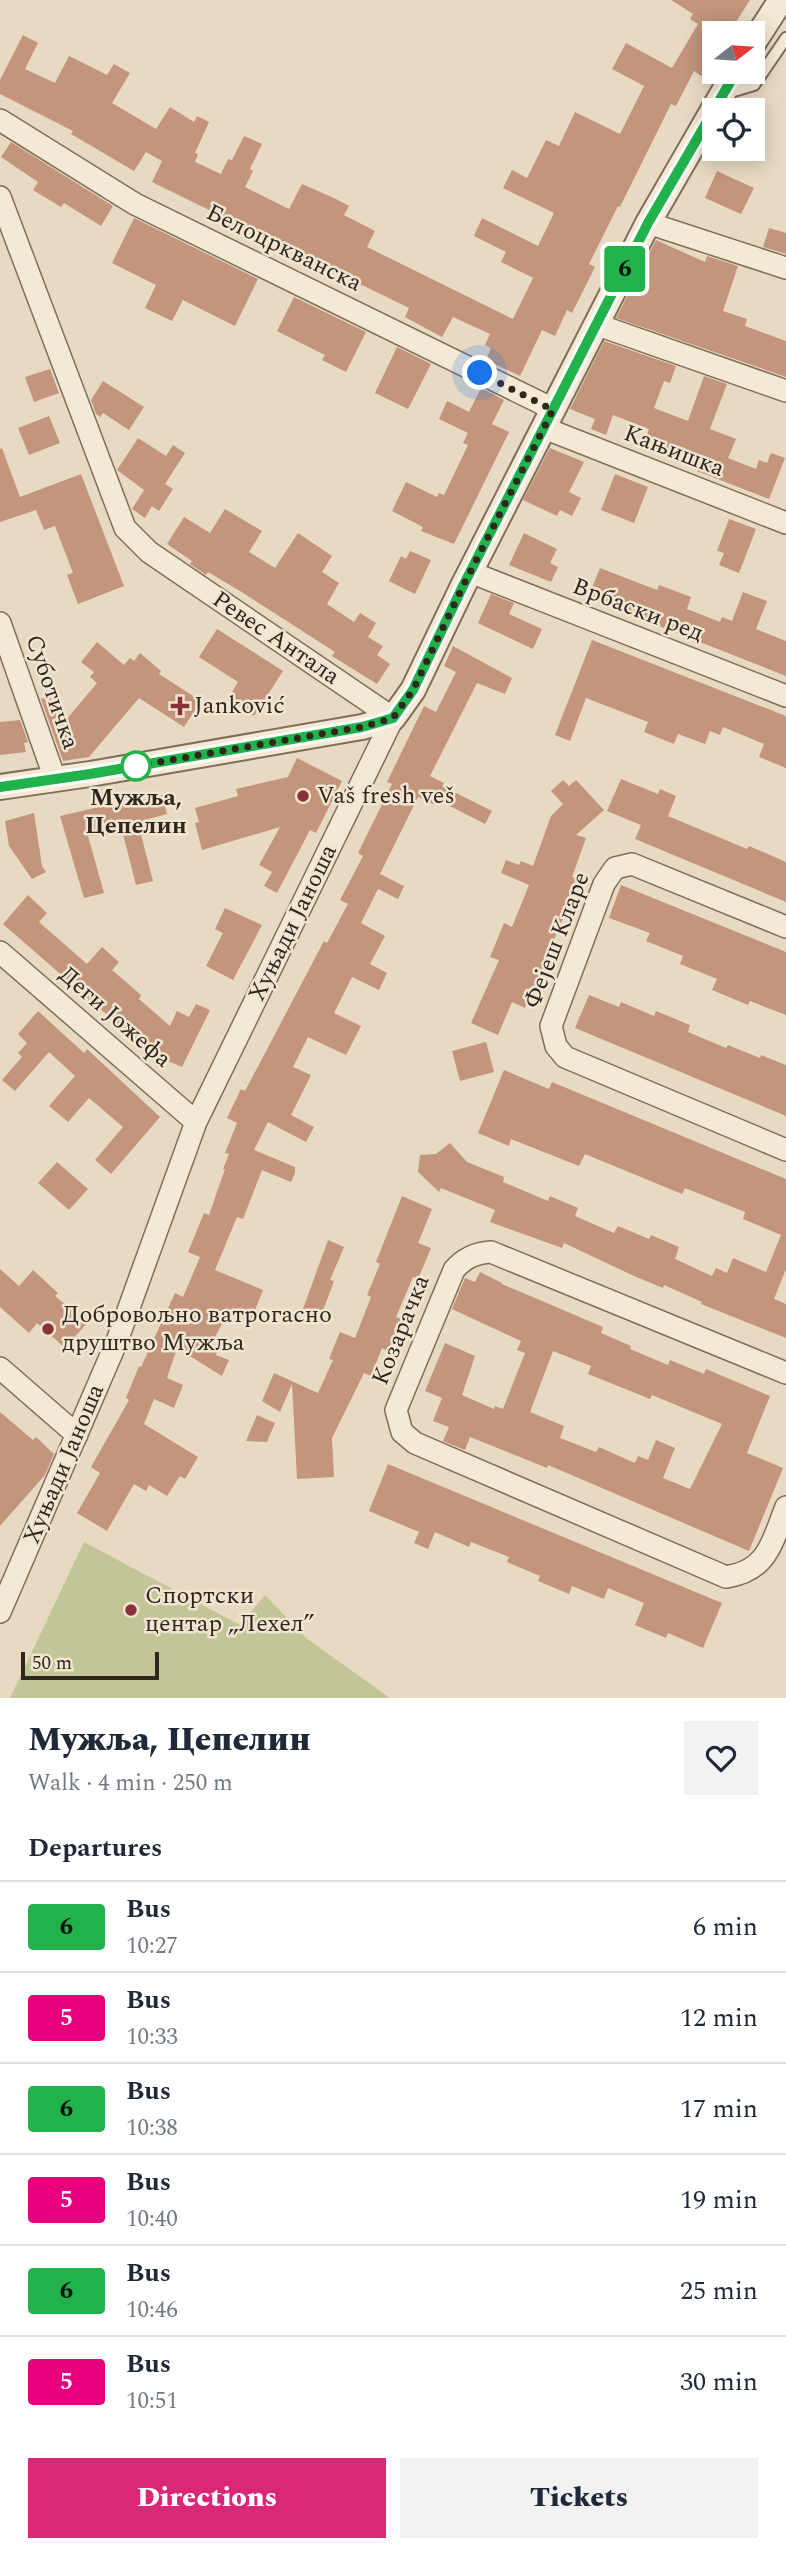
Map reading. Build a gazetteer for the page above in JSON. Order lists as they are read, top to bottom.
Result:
{
  "streets": {
    "street": [
      "Белоцркванска",
      "Кањишка",
      "Врбаски ред",
      "Ревес Антала",
      "Суботичка",
      "Хуњади Јаноша",
      "Фејеш Кларе",
      "Деги Јожефа",
      "Козарачка"
    ]
  },
  "crossings": [
    ["Белоцркванска", "Кањишка"],
    ["Белоцркванска", "Хуњади Јаноша"],
    ["Кањишка", "Хуњади Јаноша"],
    ["Врбаски ред", "Хуњади Јаноша"],
    ["Ревес Антала", "Хуњади Јаноша"],
    ["Хуњади Јаноша", "Деги Јожефа"]
  ],
  "places": {
    "health": ["Janković"],
    "other": [
      "Мужља, Цепелин",
      "Vaš fresh veš",
      "Добровољно ватрогасно друштво Мужља",
      "Спортски центар „Лехел”"
    ]
  },
  "lines": ["bus line 6"],
  "scale_bar": "50 m",
  "north": "right",
  "page": {
    "on_map": "6",
    "scale": "50 m",
    "heading": [
      ["Мужља, Цепелин", "Walk · 4 min · 250 m"],
      "Departures"
    ],
    "list": [
      {
        "mark": "6",
        "name": "Bus",
        "note": "10:27",
        "value": "6 min"
      },
      {
        "mark": "5",
        "name": "Bus",
        "note": "10:33",
        "value": "12 min"
      },
      {
        "mark": "6",
        "name": "Bus",
        "note": "10:38",
        "value": "17 min"
      },
      {
        "mark": "5",
        "name": "Bus",
        "note": "10:40",
        "value": "19 min"
      },
      {
        "mark": "6",
        "name": "Bus",
        "note": "10:46",
        "value": "25 min"
      },
      {
        "mark": "5",
        "name": "Bus",
        "note": "10:51",
        "value": "30 min"
      }
    ],
    "buttons": ["Directions", "Tickets"]
  }
}
